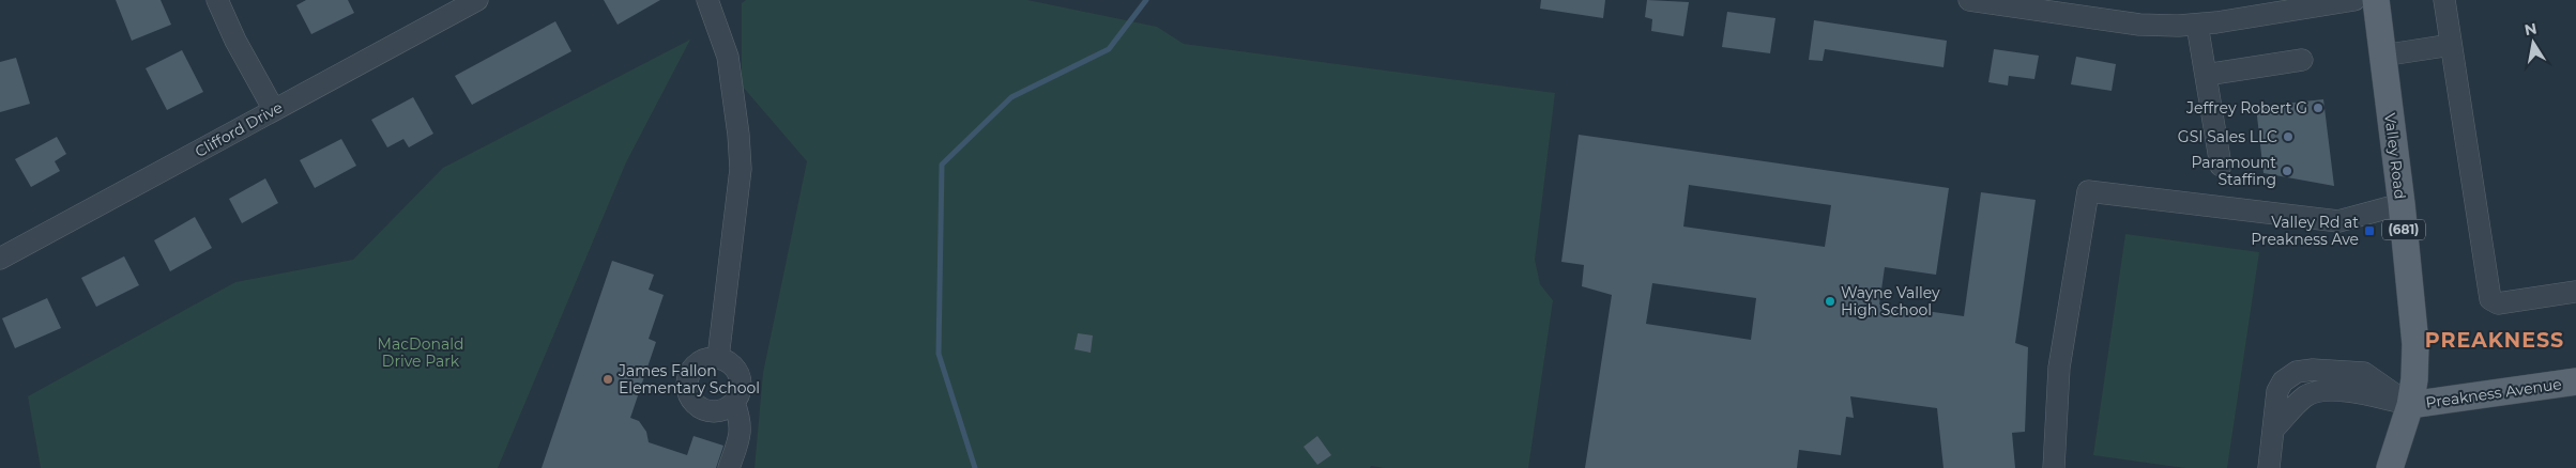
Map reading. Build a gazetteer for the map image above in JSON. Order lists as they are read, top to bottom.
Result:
{
  "streets": {
    "main road": ["Valley Road", "(681)", "Preakness Avenue"],
    "street": ["Clifford Drive"]
  },
  "crossings": [
    ["Valley Road", "Preakness Avenue"]
  ],
  "districts": ["PREAKNESS"],
  "parks": ["MacDonald Drive Park"],
  "places": {
    "other": [
      "Jeffrey Robert G",
      "GSI Sales LLC",
      "Paramount Staffing",
      "Wayne Valley High School",
      "James Fallon Elementary School"
    ],
    "transit": ["Valley Rd at Preakness Ave"]
  },
  "north": "top"
}
